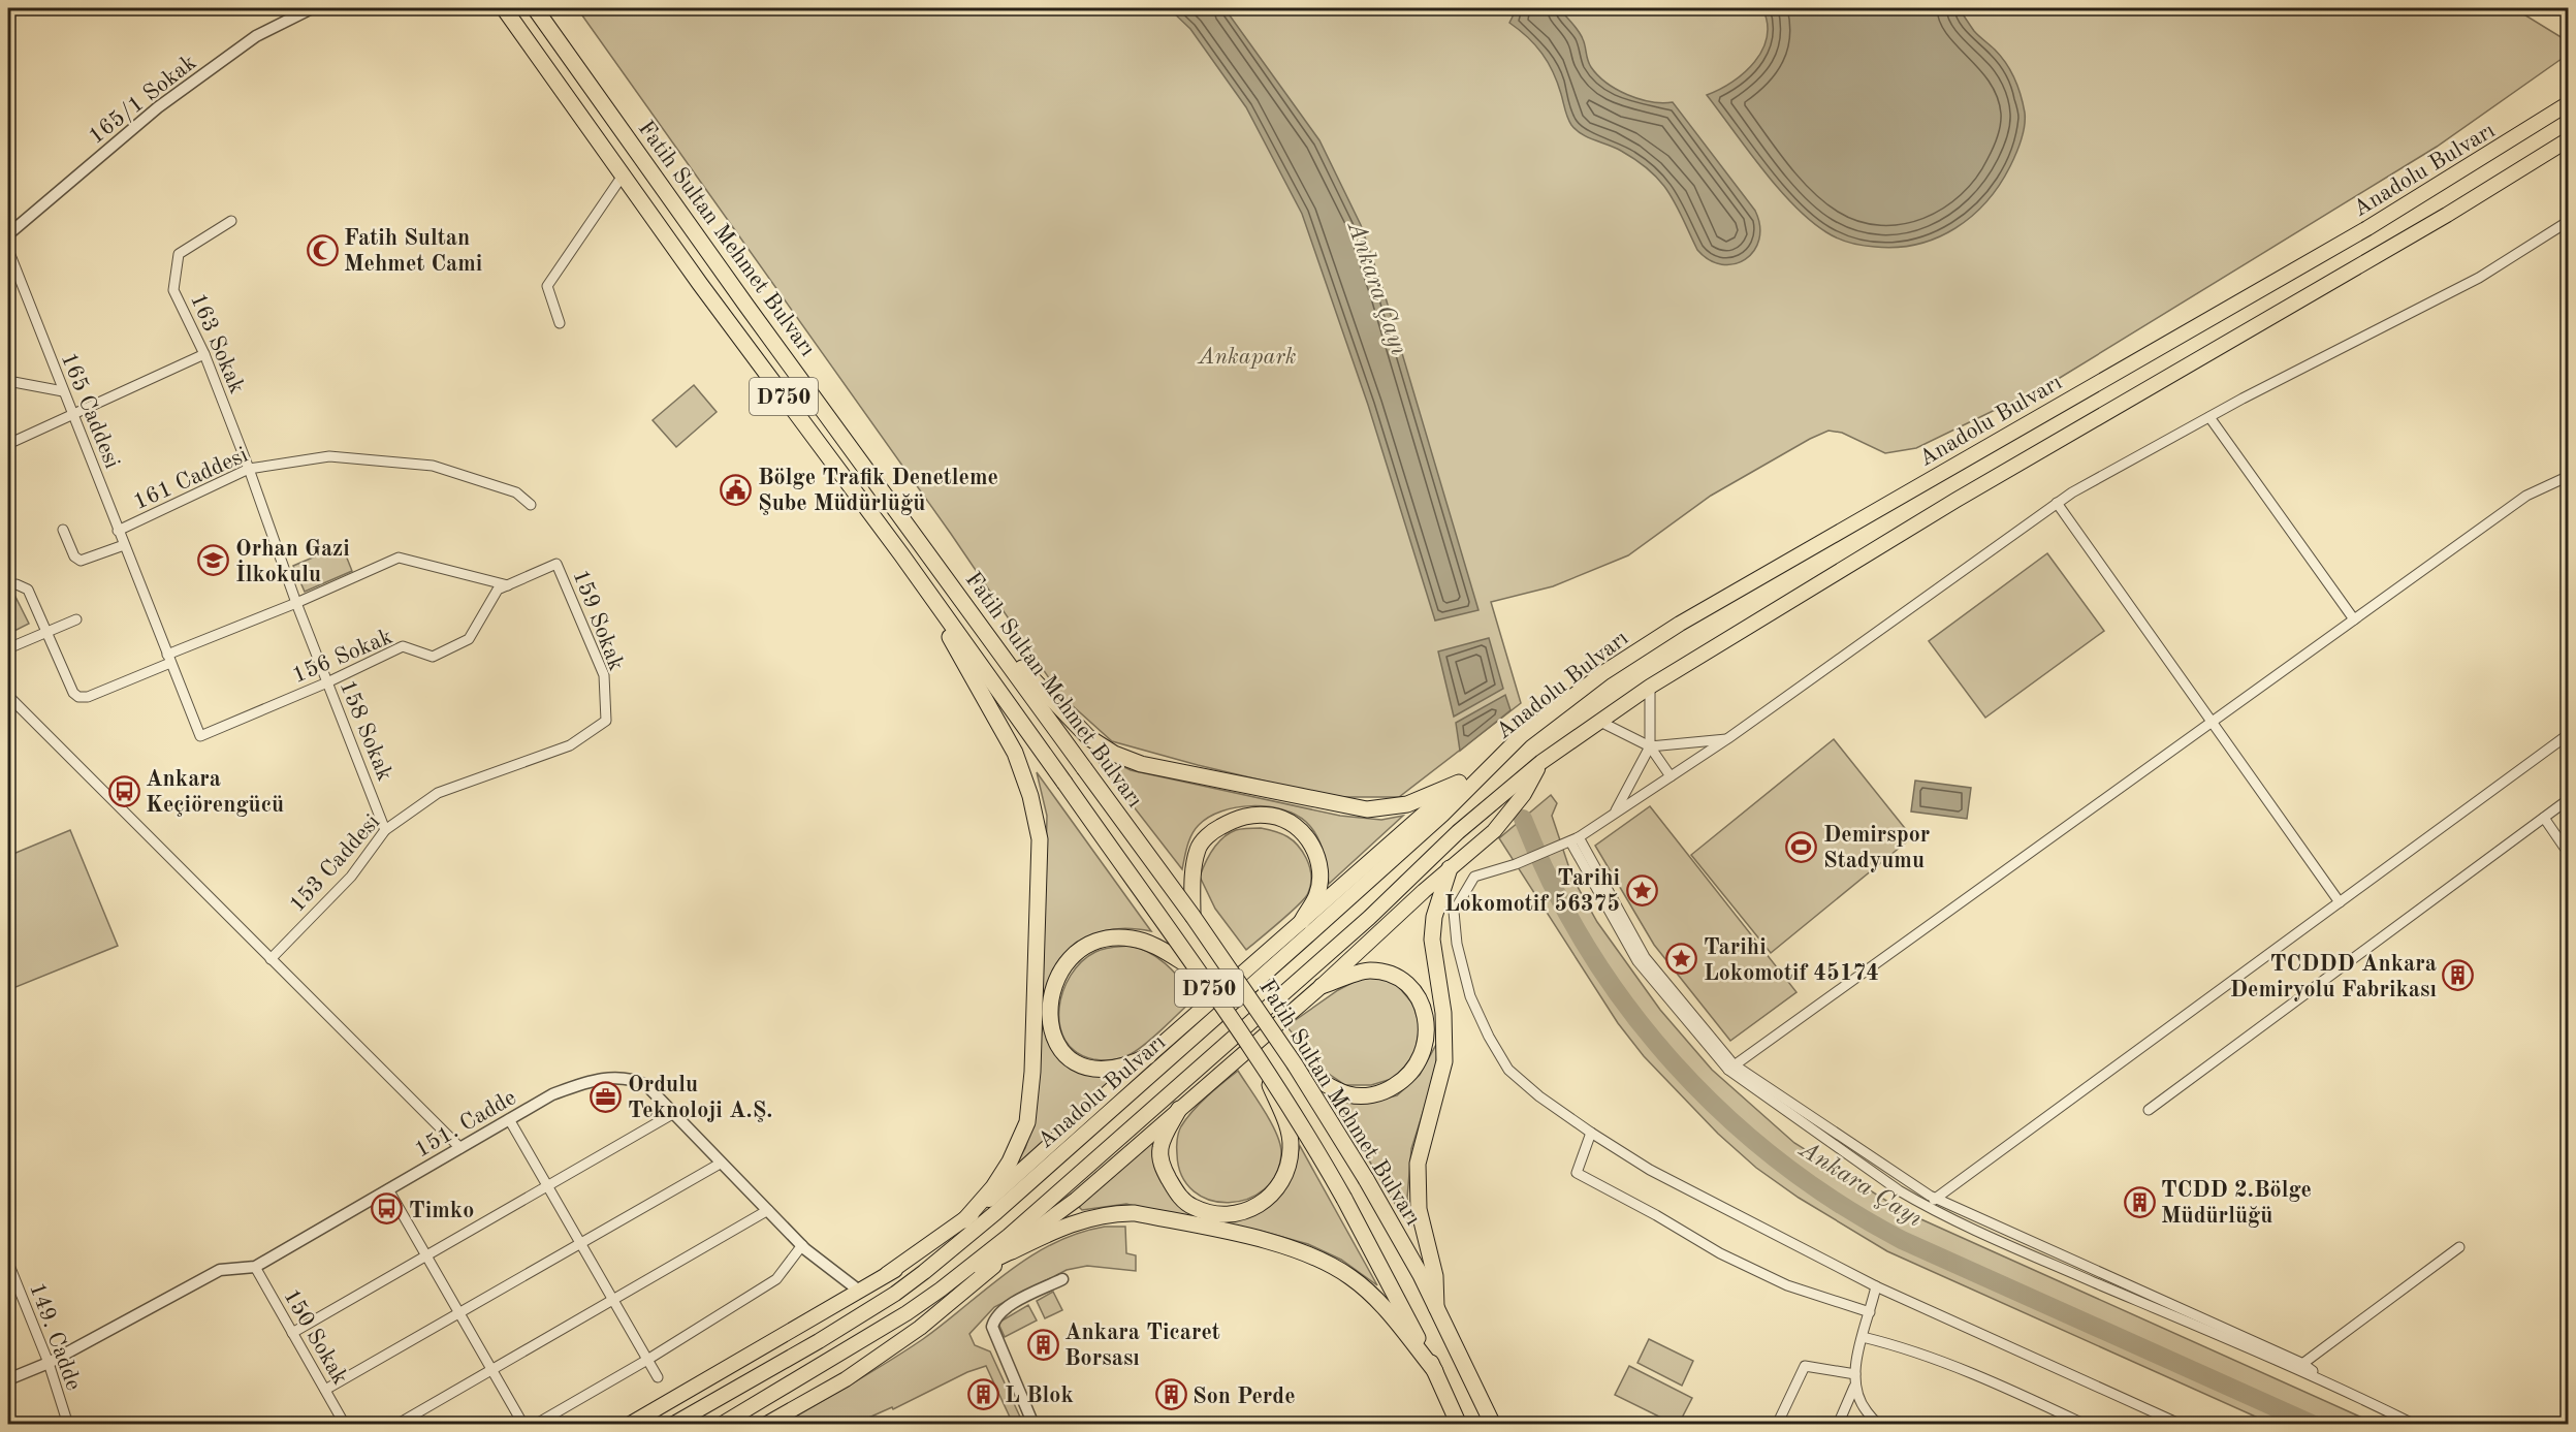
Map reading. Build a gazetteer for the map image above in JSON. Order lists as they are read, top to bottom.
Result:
{
  "streets": {
    "highway": ["Fatih Sultan Mehmet Bulvarı", "D750"],
    "main road": ["Anadolu Bulvarı"],
    "street": [
      "165/1 Sokak",
      "163 Sokak",
      "165 Caddesi",
      "161 Caddesi",
      "159 Sokak",
      "156 Sokak",
      "158 Sokak",
      "153 Caddesi",
      "151. Cadde",
      "149. Cadde",
      "150 Sokak"
    ]
  },
  "crossings": [
    ["163 Sokak", "161 Caddesi"],
    ["163 Sokak", "158 Sokak"],
    ["165 Caddesi", "161 Caddesi"],
    ["165 Caddesi", "156 Sokak"],
    ["161 Caddesi", "158 Sokak"],
    ["159 Sokak", "156 Sokak"],
    ["159 Sokak", "153 Caddesi"],
    ["156 Sokak", "158 Sokak"],
    ["158 Sokak", "153 Caddesi"],
    ["151. Cadde", "149. Cadde"],
    ["151. Cadde", "150 Sokak"]
  ],
  "water": ["Ankara Çayı"],
  "parks": ["Ankapark"],
  "places": {
    "mosque": ["Fatih Sultan Mehmet Cami"],
    "public building": ["Bölge Trafik Denetleme Şube Müdürlüğü"],
    "school or university": ["Orhan Gazi İlkokulu"],
    "bus stop": ["Ankara Keçiörengücü", "Timko"],
    "sports": ["Demirspor Stadyumu"],
    "place": ["Tarihi Lokomotif 56375", "Tarihi Lokomotif 45174"],
    "building": [
      "TCDDD Ankara Demiryolu Fabrikası",
      "TCDD 2.Bölge Müdürlüğü",
      "Ankara Ticaret Borsası",
      "L Blok",
      "Son Perde"
    ],
    "office": ["Ordulu Teknoloji A.Ş."]
  }
}
